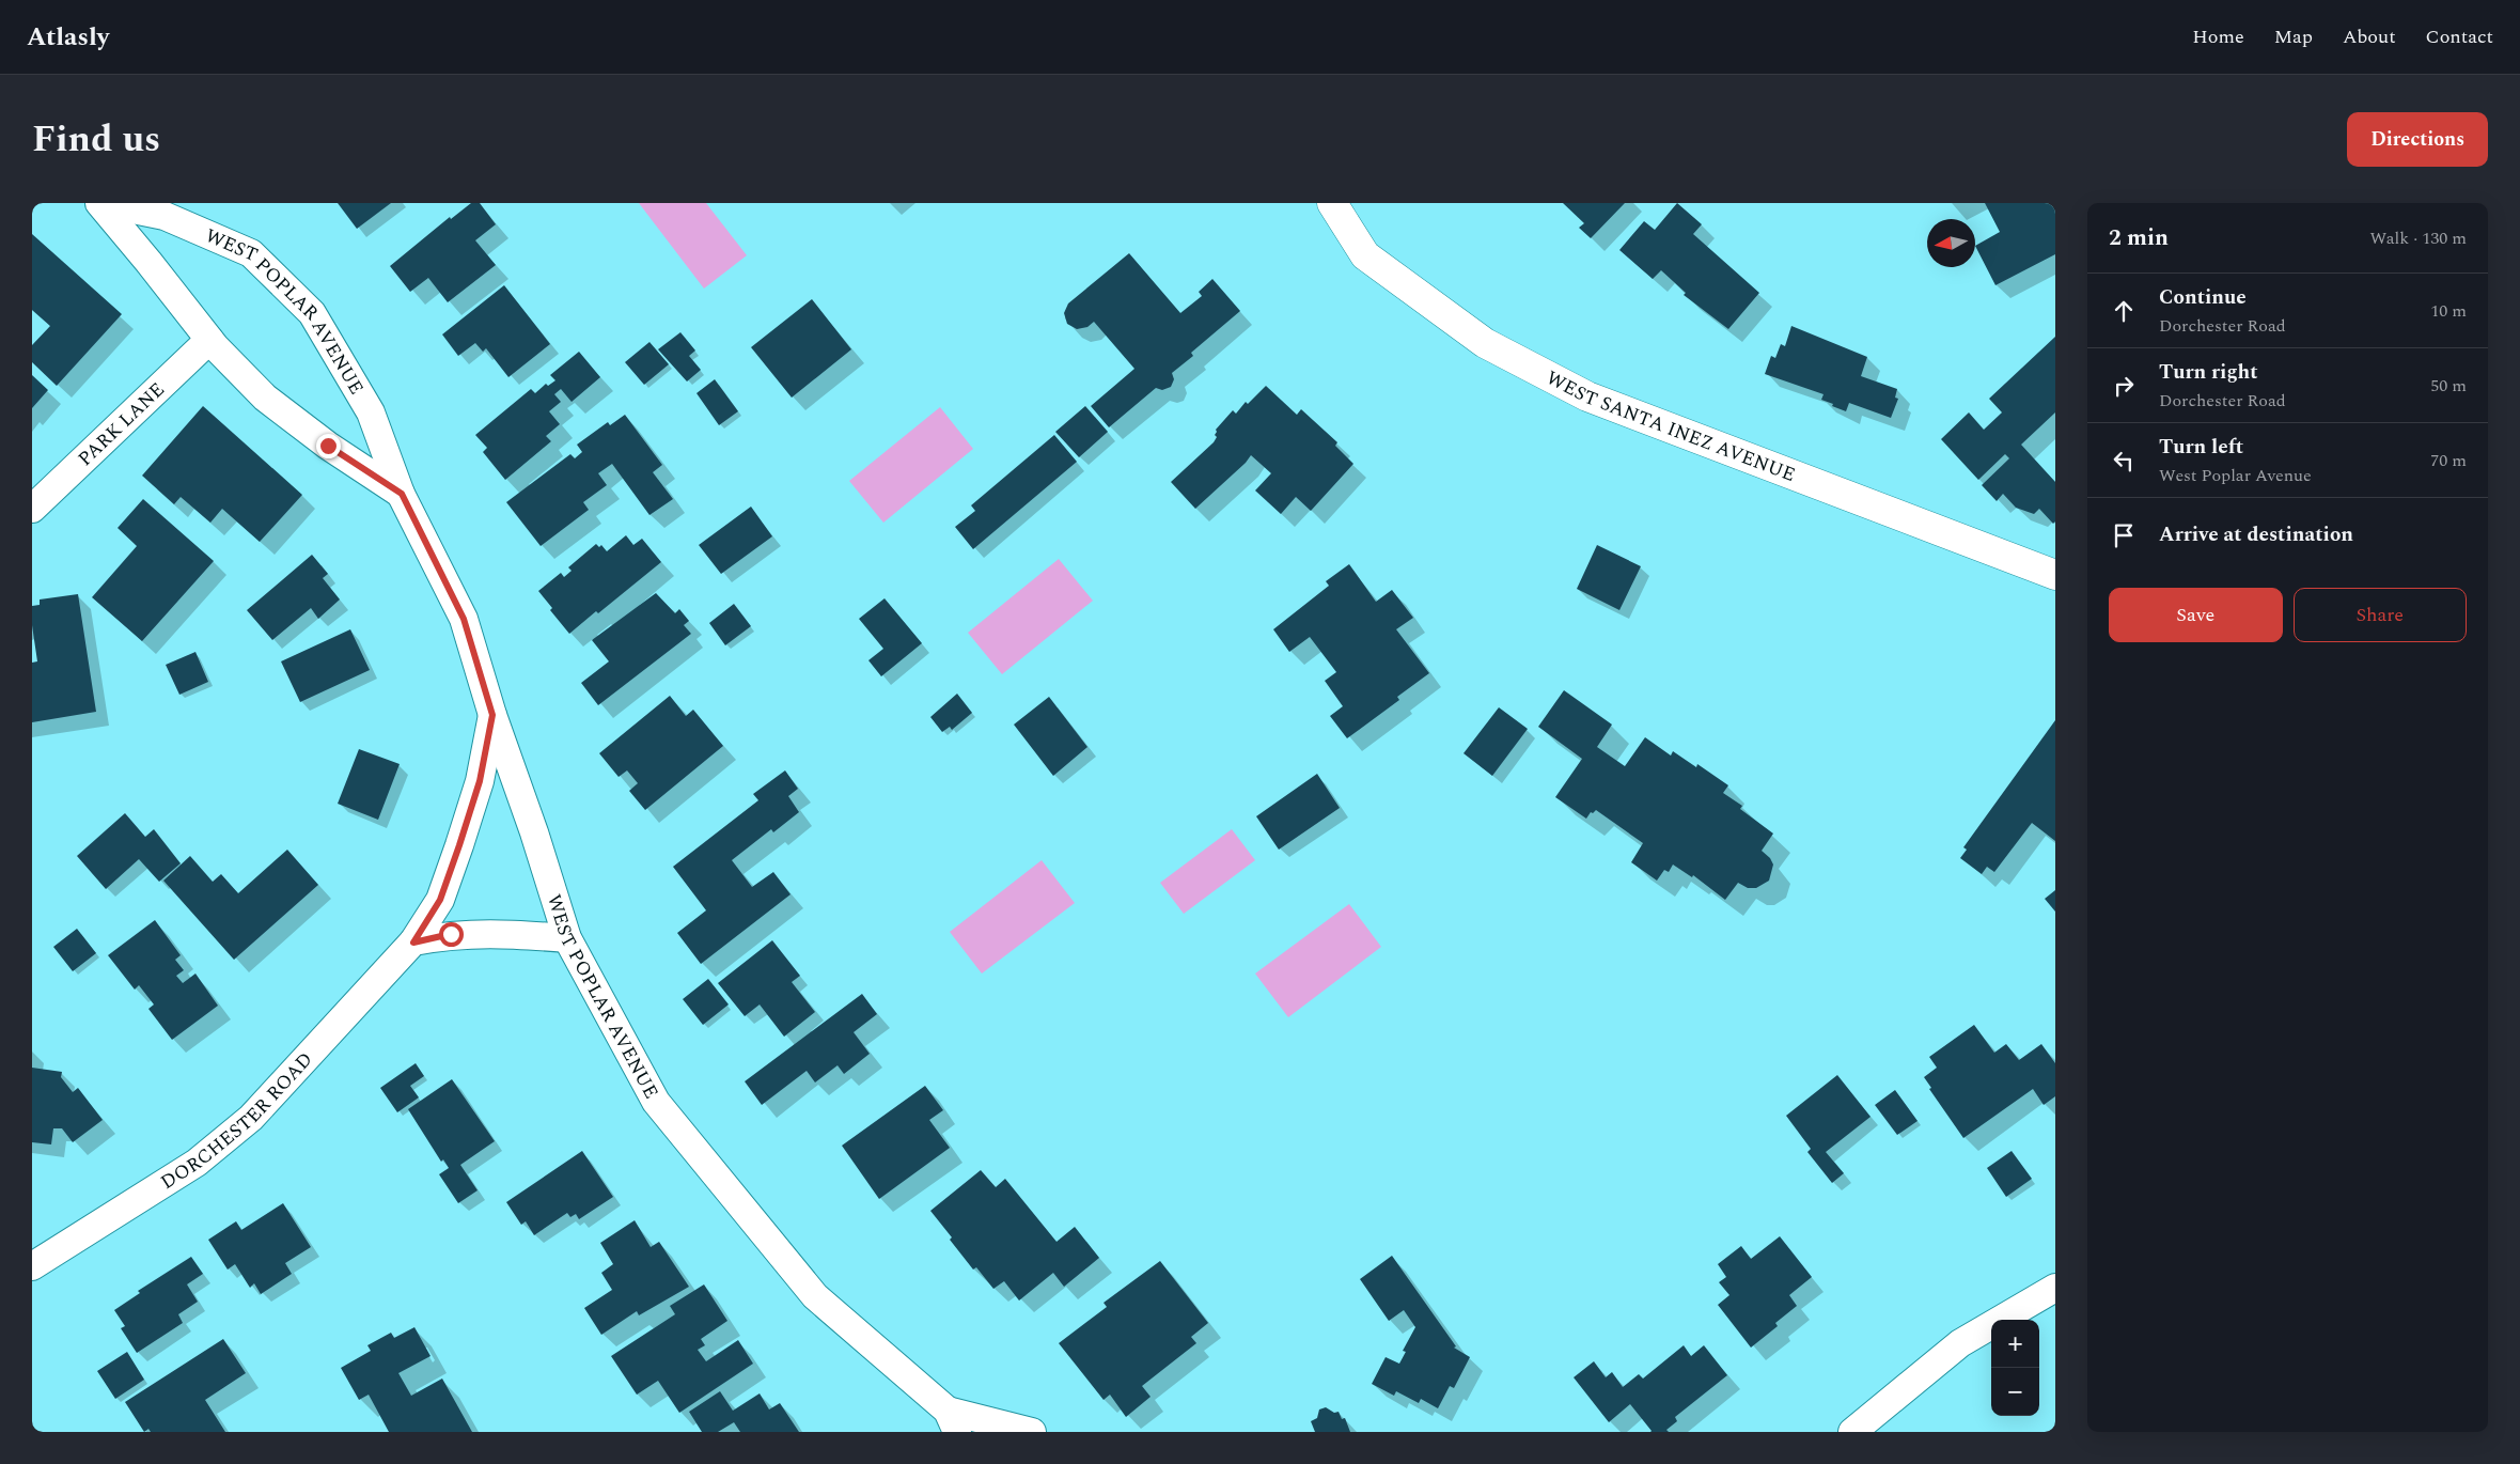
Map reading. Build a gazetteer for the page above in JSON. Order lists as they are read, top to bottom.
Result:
{
  "streets": {
    "street": [
      "WEST POPLAR AVENUE",
      "PARK LANE",
      "WEST SANTA INEZ AVENUE",
      "DORCHESTER ROAD"
    ]
  },
  "crossings": [
    ["WEST POPLAR AVENUE", "PARK LANE"],
    ["WEST POPLAR AVENUE", "DORCHESTER ROAD"]
  ],
  "north": "left",
  "page": {
    "header": "Atlasly",
    "nav": [
      "Home",
      "Map",
      "About",
      "Contact"
    ],
    "title": "Find us",
    "buttons": [
      "Directions",
      ["Save", "Share"]
    ],
    "heading": ["2 min", "Walk · 130 m"],
    "list": [
      ["Continue", "Dorchester Road", "10 m"],
      ["Turn right", "Dorchester Road", "50 m"],
      ["Turn left", "West Poplar Avenue", "70 m"],
      "Arrive at destination"
    ],
    "map_buttons": ["+", "−"]
  }
}
